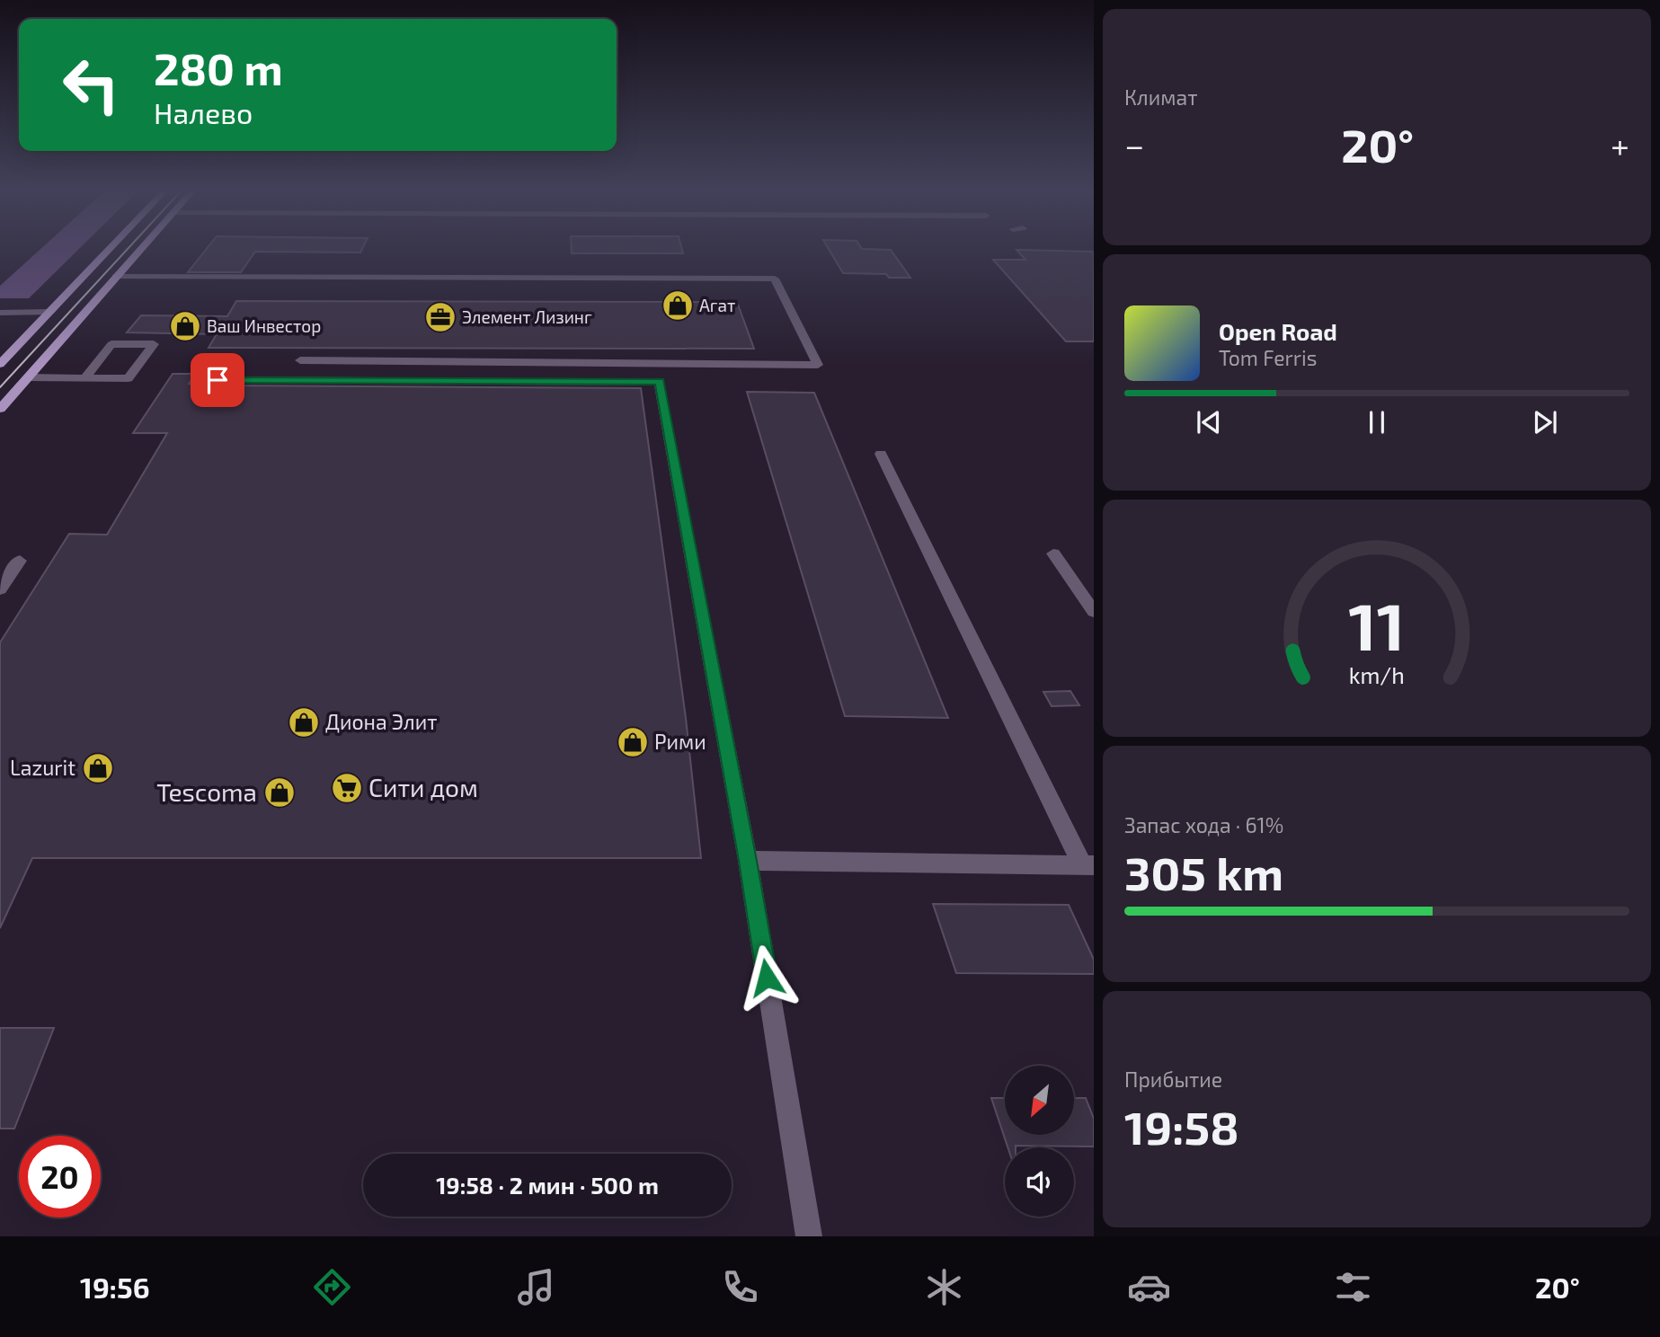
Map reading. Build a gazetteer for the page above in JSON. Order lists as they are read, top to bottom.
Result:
{
  "places": {
    "shop": [
      "Агат",
      "Ваш Инвестор",
      "Диона Элит",
      "Рими",
      "Lazurit",
      "Tescoma"
    ],
    "office": ["Элемент Лизинг"],
    "supermarket": ["Сити дом"]
  },
  "north": "bottom left",
  "page": {
    "tile": [
      "Климат",
      ["Запас хода · 61%", "305 km"],
      ["Прибытие", "19:58"]
    ],
    "turn": ["280 m", "Налево"],
    "heat": ["−", "20°", "+"],
    "song": ["Open Road", "Tom Ferris"],
    "limit": "20",
    "trip": "19:58 · 2 мин · 500 m",
    "tabs": ["19:56", "20°"],
    "gauge": ["11", "km/h"]
  }
}
